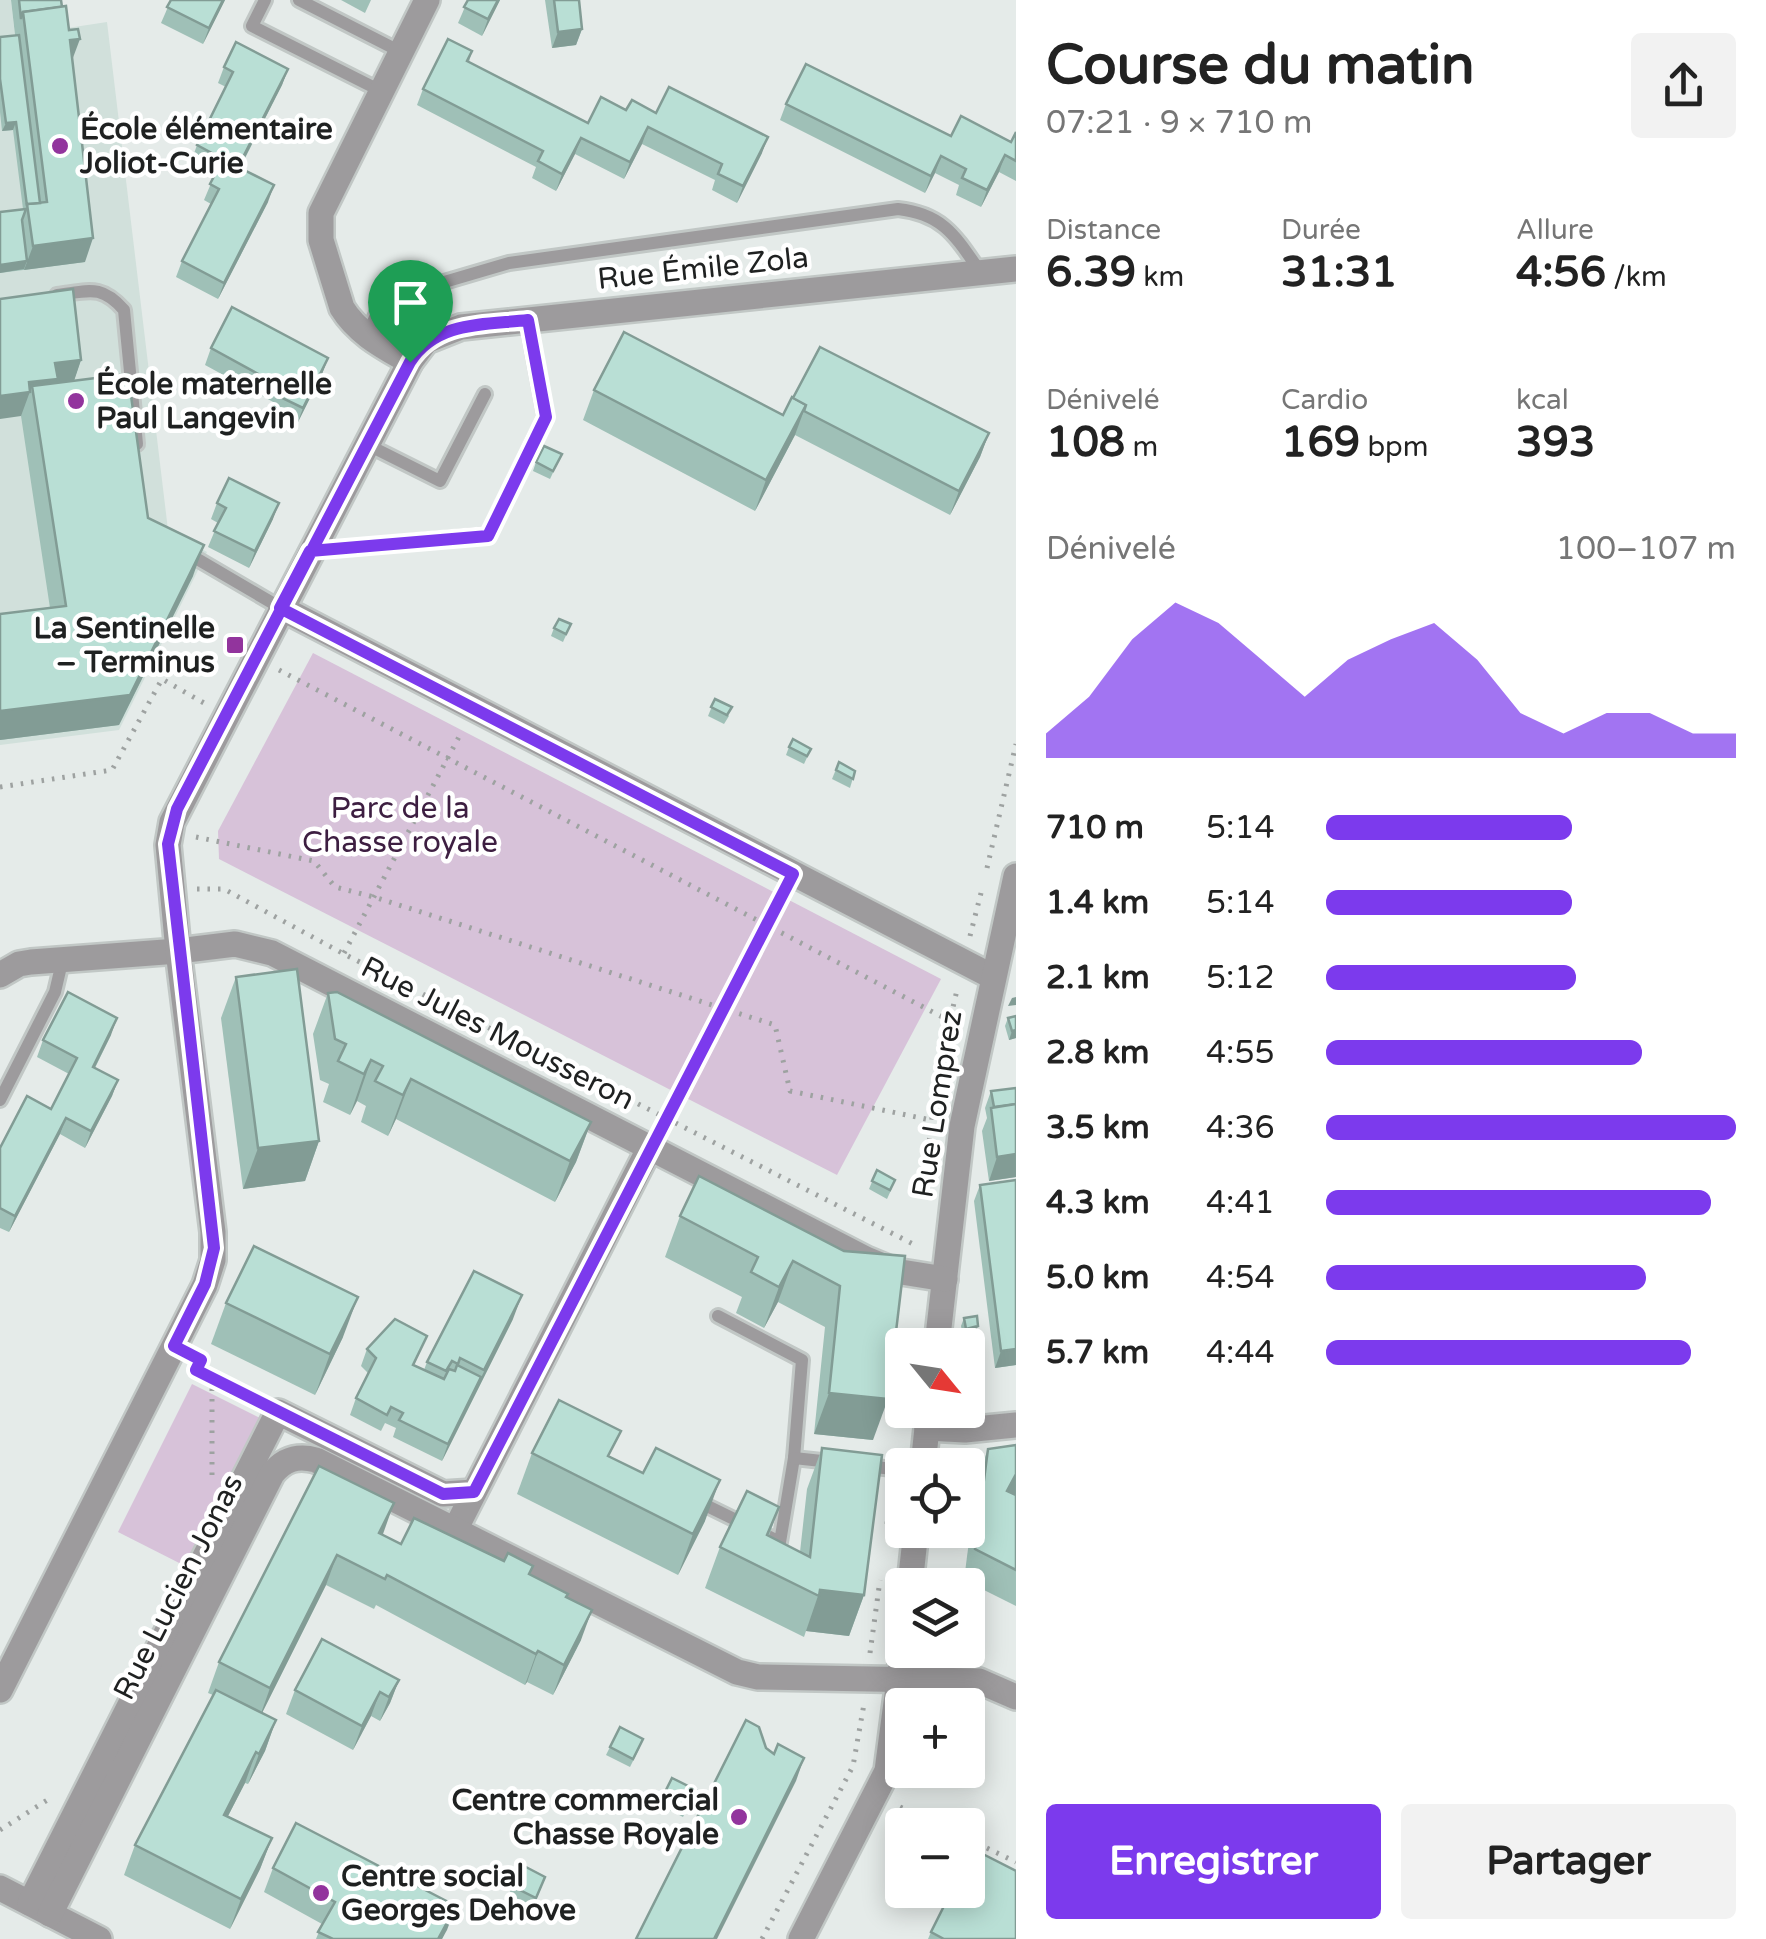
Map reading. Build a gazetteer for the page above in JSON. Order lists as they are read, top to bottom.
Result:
{
  "streets": {
    "street": [
      "Rue Émile Zola",
      "Rue Jules Mousseron",
      "Rue Lomprez",
      "Rue Lucien Jonas"
    ]
  },
  "crossings": [
    ["Rue Jules Mousseron", "Rue Lomprez"]
  ],
  "parks": ["Parc de la Chasse royale"],
  "places": {
    "other": [
      "École élémentaire Joliot-Curie",
      "École maternelle Paul Langevin",
      "Centre commercial Chasse Royale",
      "Centre social Georges Dehove"
    ],
    "transit": ["La Sentinelle – Terminus"]
  },
  "north": "bottom right",
  "page": {
    "heading": ["Course du matin", "07:21 · 9 × 710 m"],
    "stats": [
      ["Distance", "6.39 km"],
      ["Durée", "31:31"],
      ["Allure", "4:56 /km"],
      ["Dénivelé", "108 m"],
      ["Cardio", "169 bpm"],
      ["kcal", "393"]
    ],
    "chart": ["Dénivelé", "100–107 m"],
    "list": [
      {
        "name": "710 m",
        "note": "5:14"
      },
      {
        "name": "1.4 km",
        "note": "5:14"
      },
      {
        "name": "2.1 km",
        "note": "5:12"
      },
      {
        "name": "2.8 km",
        "note": "4:55"
      },
      {
        "name": "3.5 km",
        "note": "4:36"
      },
      {
        "name": "4.3 km",
        "note": "4:41"
      },
      {
        "name": "5.0 km",
        "note": "4:54"
      },
      {
        "name": "5.7 km",
        "note": "4:44"
      }
    ],
    "map_buttons": ["+", "−"],
    "buttons": ["Enregistrer", "Partager"]
  }
}
